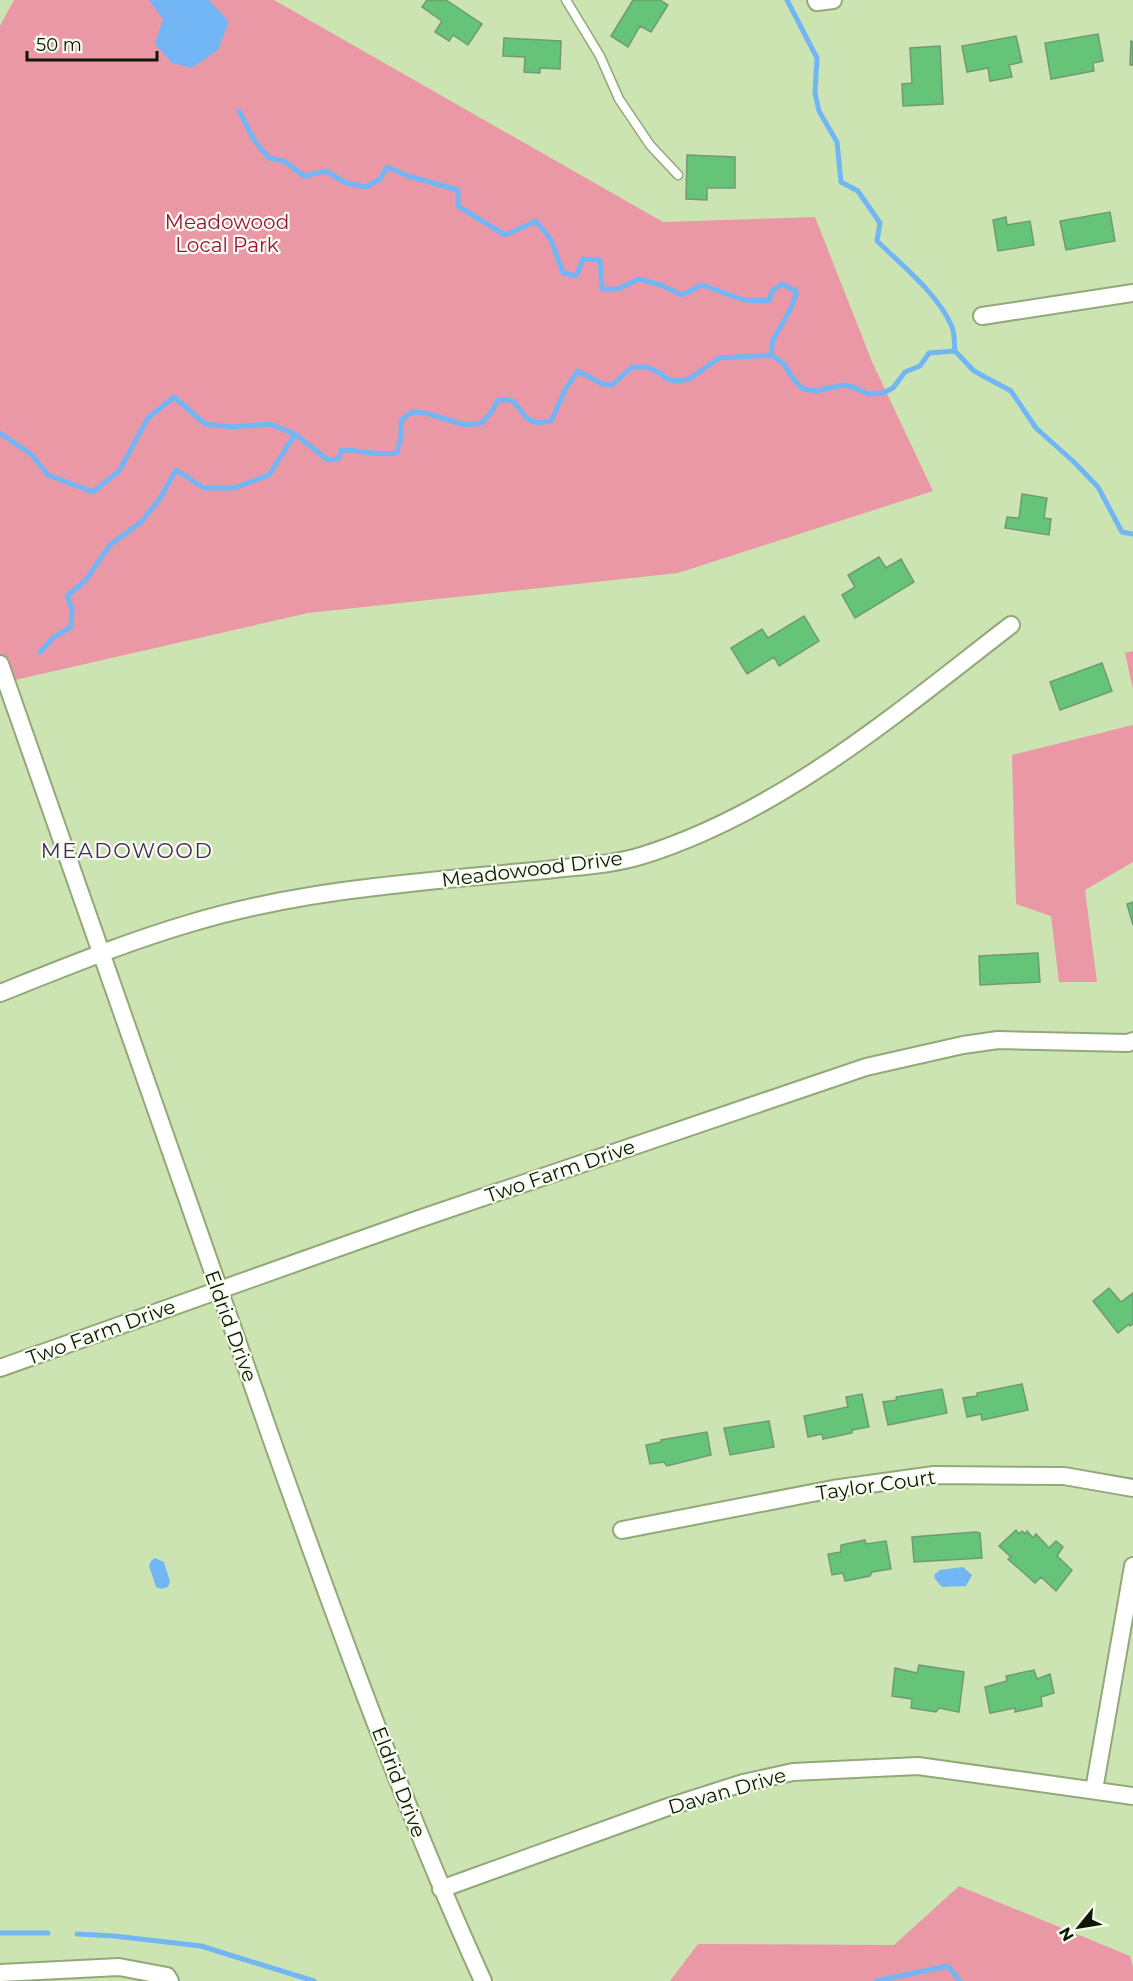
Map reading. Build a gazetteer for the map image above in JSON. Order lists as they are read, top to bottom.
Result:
{
  "streets": {
    "street": [
      "Meadowood Drive",
      "Two Farm Drive",
      "Eldrid Drive",
      "Taylor Court",
      "Davan Drive"
    ]
  },
  "crossings": [
    ["Meadowood Drive", "Eldrid Drive"],
    ["Two Farm Drive", "Eldrid Drive"],
    ["Eldrid Drive", "Davan Drive"]
  ],
  "districts": ["MEADOWOOD"],
  "parks": ["Meadowood Local Park"],
  "scale_bar": "50 m",
  "north": "bottom left"
}
